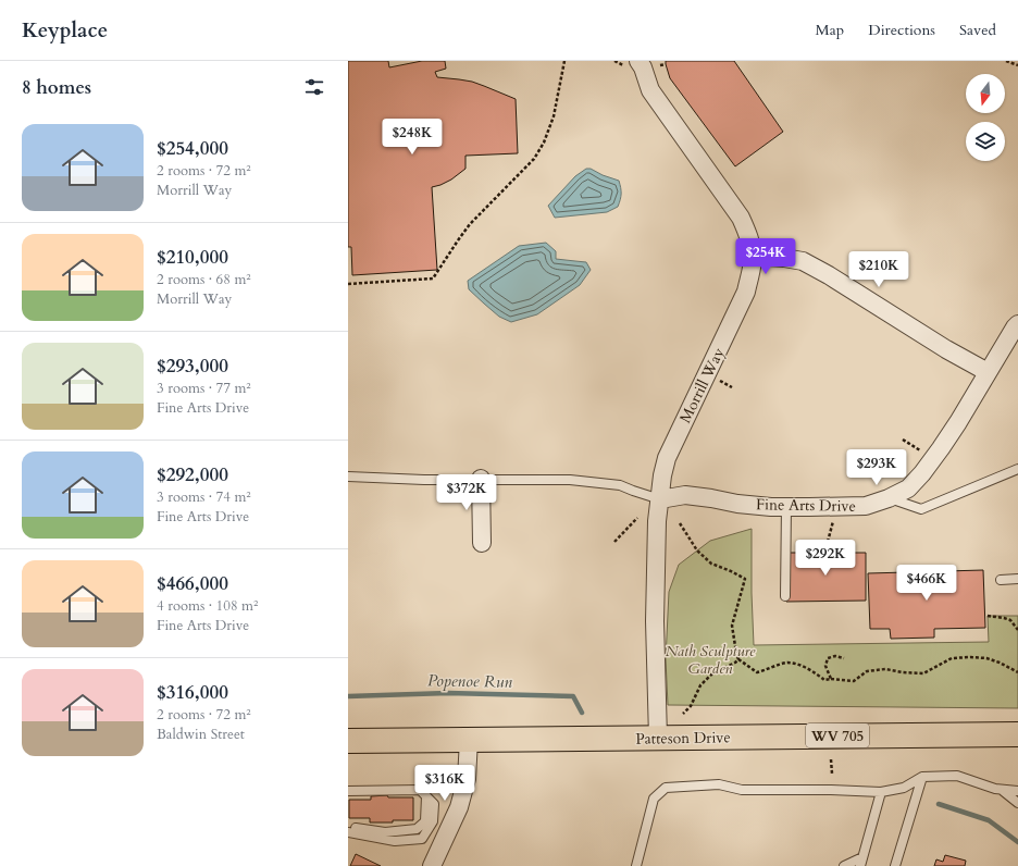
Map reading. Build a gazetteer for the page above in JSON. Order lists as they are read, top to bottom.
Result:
{
  "streets": {
    "main road": ["WV 705", "Patteson Drive"],
    "street": ["Morrill Way", "Fine Arts Drive"]
  },
  "crossings": [
    ["Morrill Way", "Fine Arts Drive"],
    ["Morrill Way", "Patteson Drive"]
  ],
  "water": ["Popenoe Run"],
  "parks": ["Nath Sculpture Garden"],
  "north": "bottom",
  "page": {
    "header": "Keyplace",
    "nav": ["Map", "Directions", "Saved"],
    "heading": "8 homes",
    "list": [
      {
        "name": "$254,000",
        "note": "2 rooms · 72 m² · Morrill Way"
      },
      {
        "name": "$210,000",
        "note": "2 rooms · 68 m² · Morrill Way"
      },
      {
        "name": "$293,000",
        "note": "3 rooms · 77 m² · Fine Arts Drive"
      },
      {
        "name": "$292,000",
        "note": "3 rooms · 74 m² · Fine Arts Drive"
      },
      {
        "name": "$466,000",
        "note": "4 rooms · 108 m² · Fine Arts Drive"
      },
      {
        "name": "$316,000",
        "note": "2 rooms · 72 m² · Baldwin Street"
      }
    ],
    "price": [
      "$248K",
      "$254K",
      "$210K",
      "$293K",
      "$372K",
      "$292K",
      "$466K",
      "$316K"
    ]
  }
}
